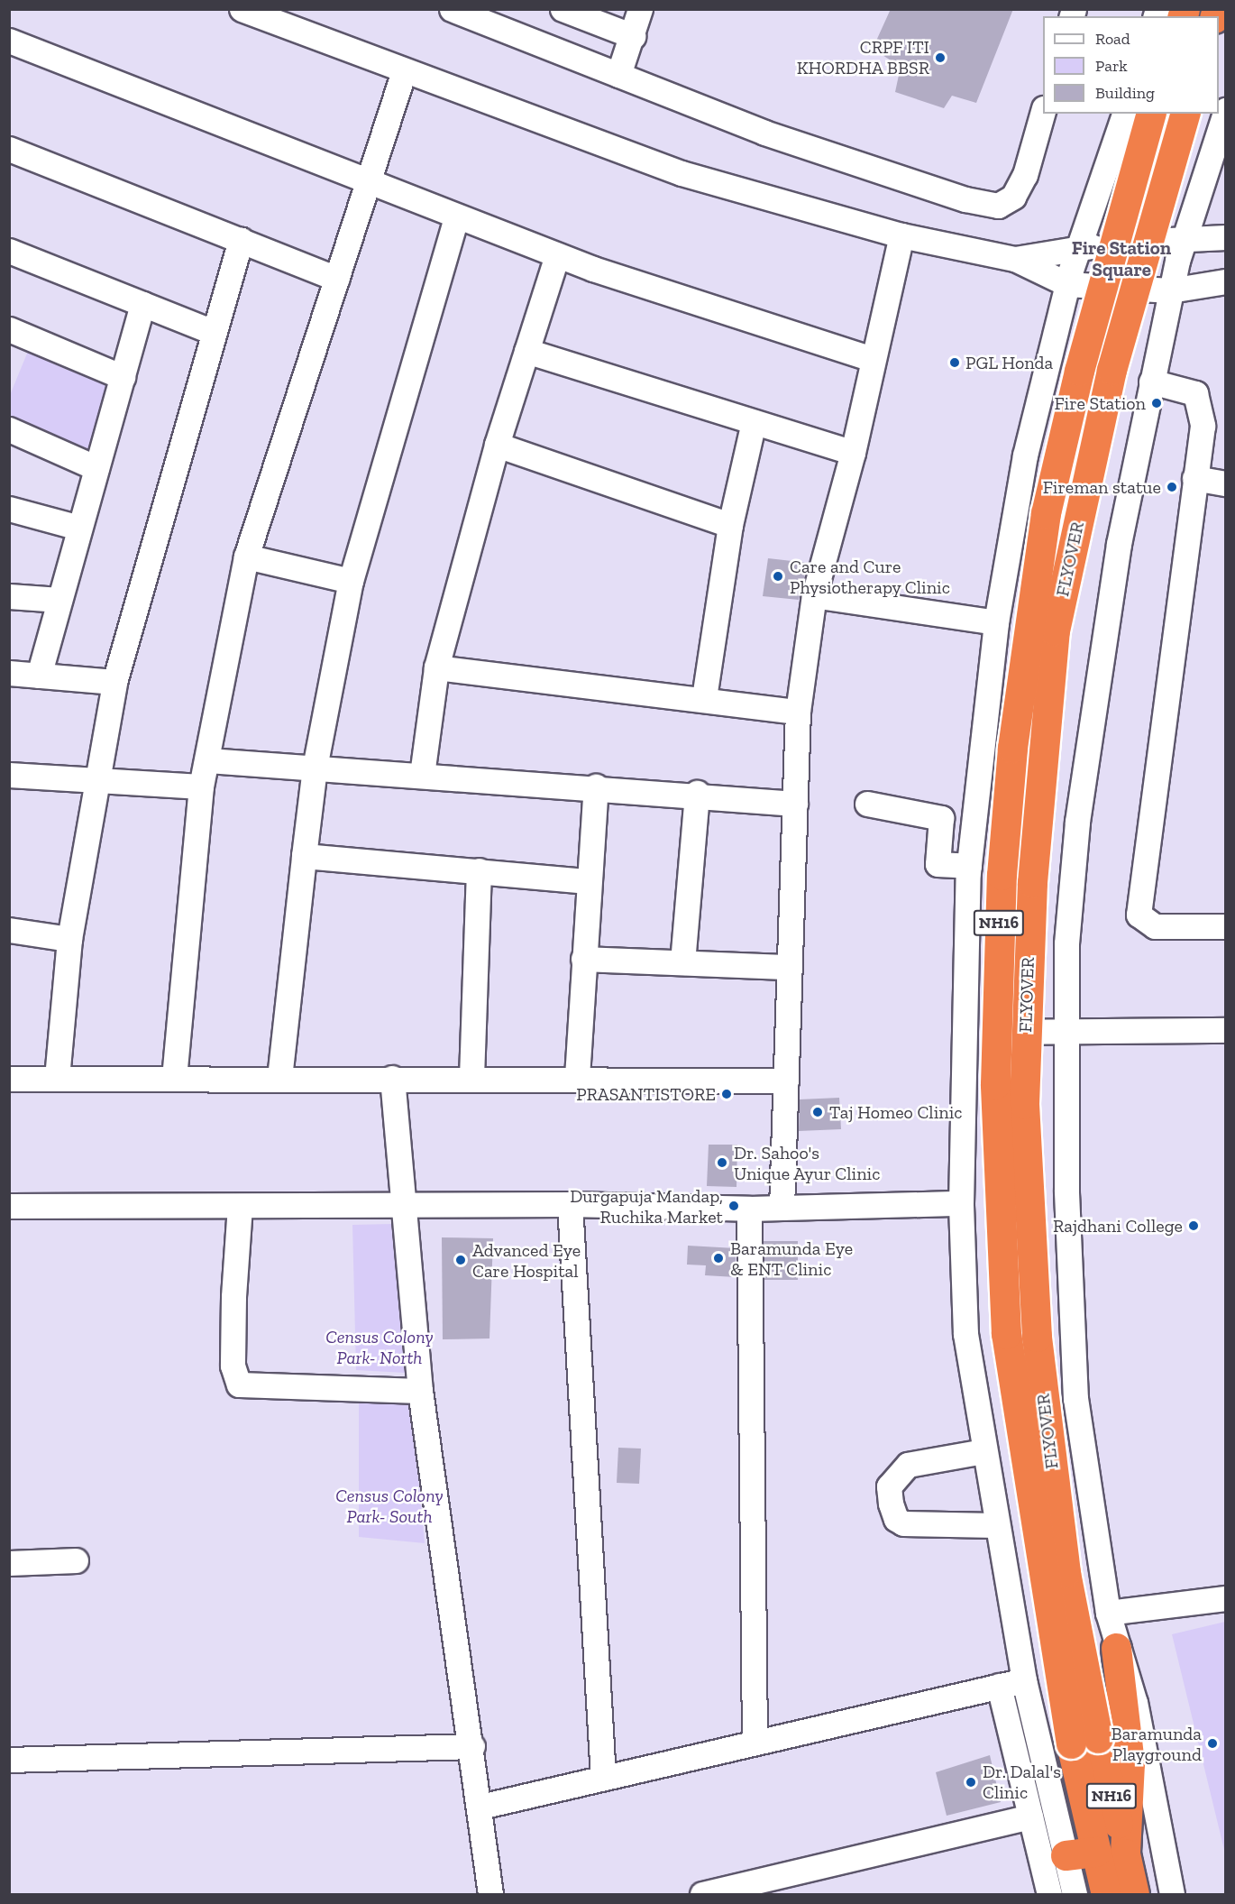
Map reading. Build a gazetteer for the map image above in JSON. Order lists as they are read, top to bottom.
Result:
{
  "streets": {
    "highway": ["FLYOVER", "NH16"]
  },
  "crossings": [
    ["FLYOVER", "NH16"]
  ],
  "districts": ["Fire Station Square"],
  "parks": ["Census Colony Park- North", "Census Colony Park- South"],
  "places": [
    "CRPF ITI KHORDHA BBSR",
    "PGL Honda",
    "Fire Station",
    "Fireman statue",
    "Care and Cure Physiotherapy Clinic",
    "PRASANTISTORE",
    "Taj Homeo Clinic",
    "Dr. Sahoo's Unique Ayur Clinic",
    "Durgapuja Mandap, Ruchika Market",
    "Rajdhani College",
    "Baramunda Eye & ENT Clinic",
    "Advanced Eye Care Hospital",
    "Baramunda Playground",
    "Dr. Dalal's Clinic"
  ],
  "legend": ["Road", "Park", "Building"]
}
